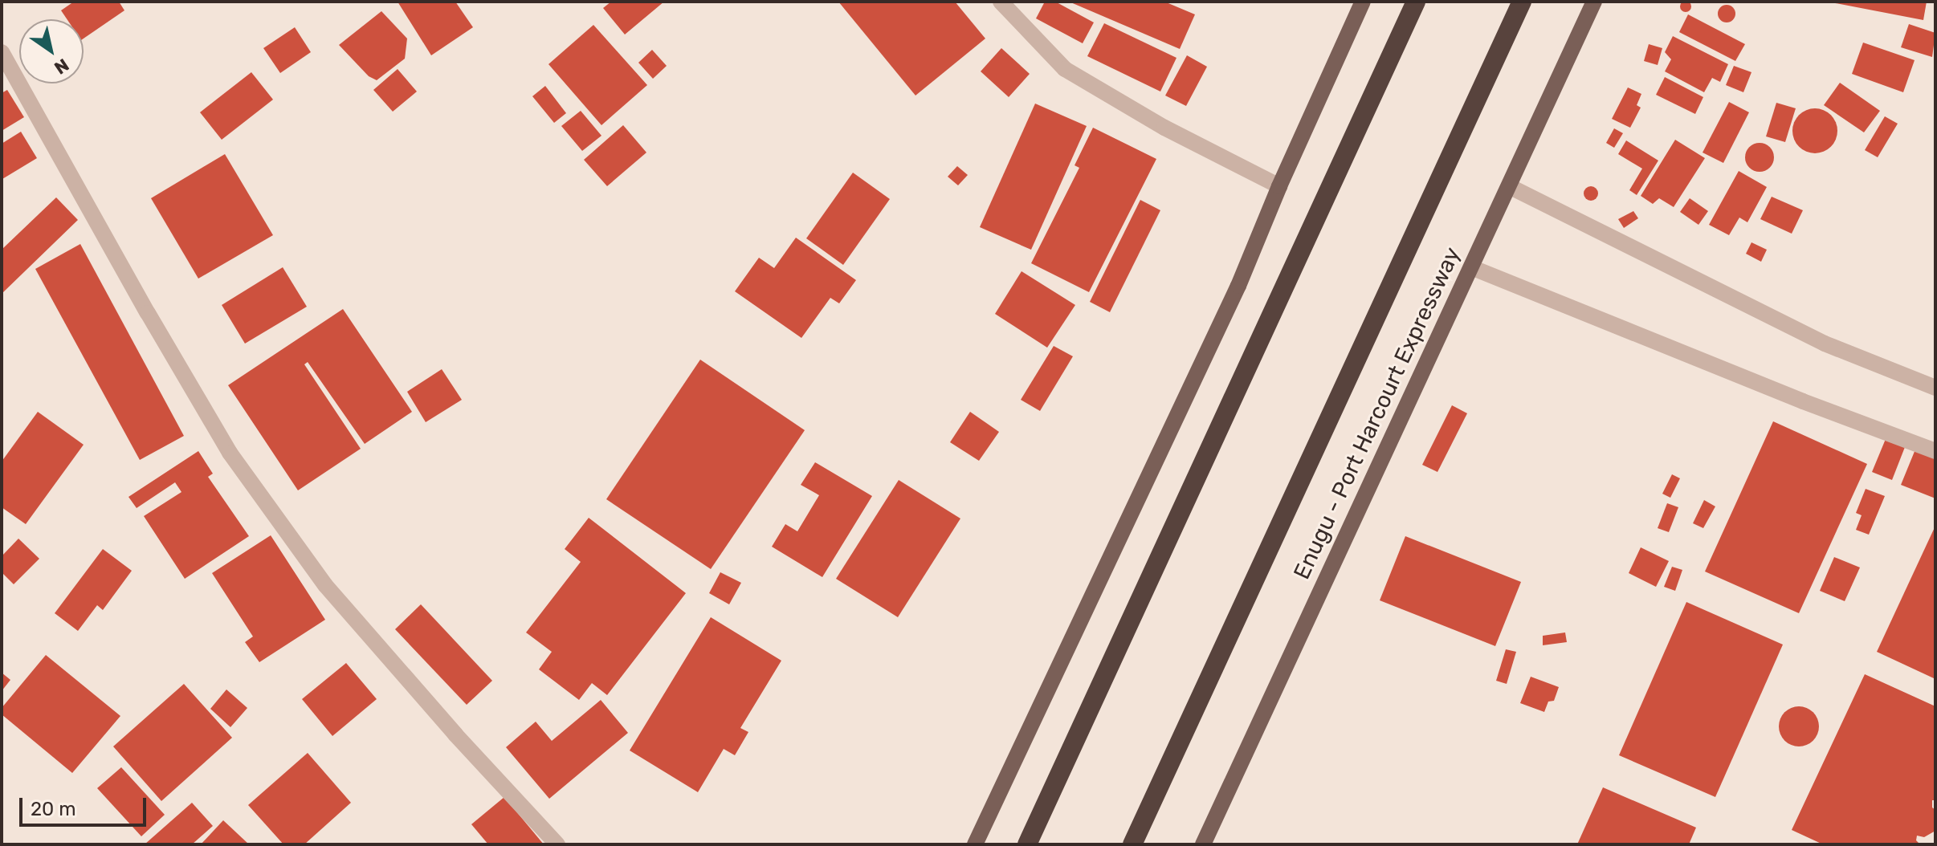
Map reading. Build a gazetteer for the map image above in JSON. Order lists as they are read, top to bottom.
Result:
{
  "streets": {
    "highway": ["Enugu - Port Harcourt Expressway"]
  },
  "scale_bar": "20 m",
  "north": "bottom right"
}
